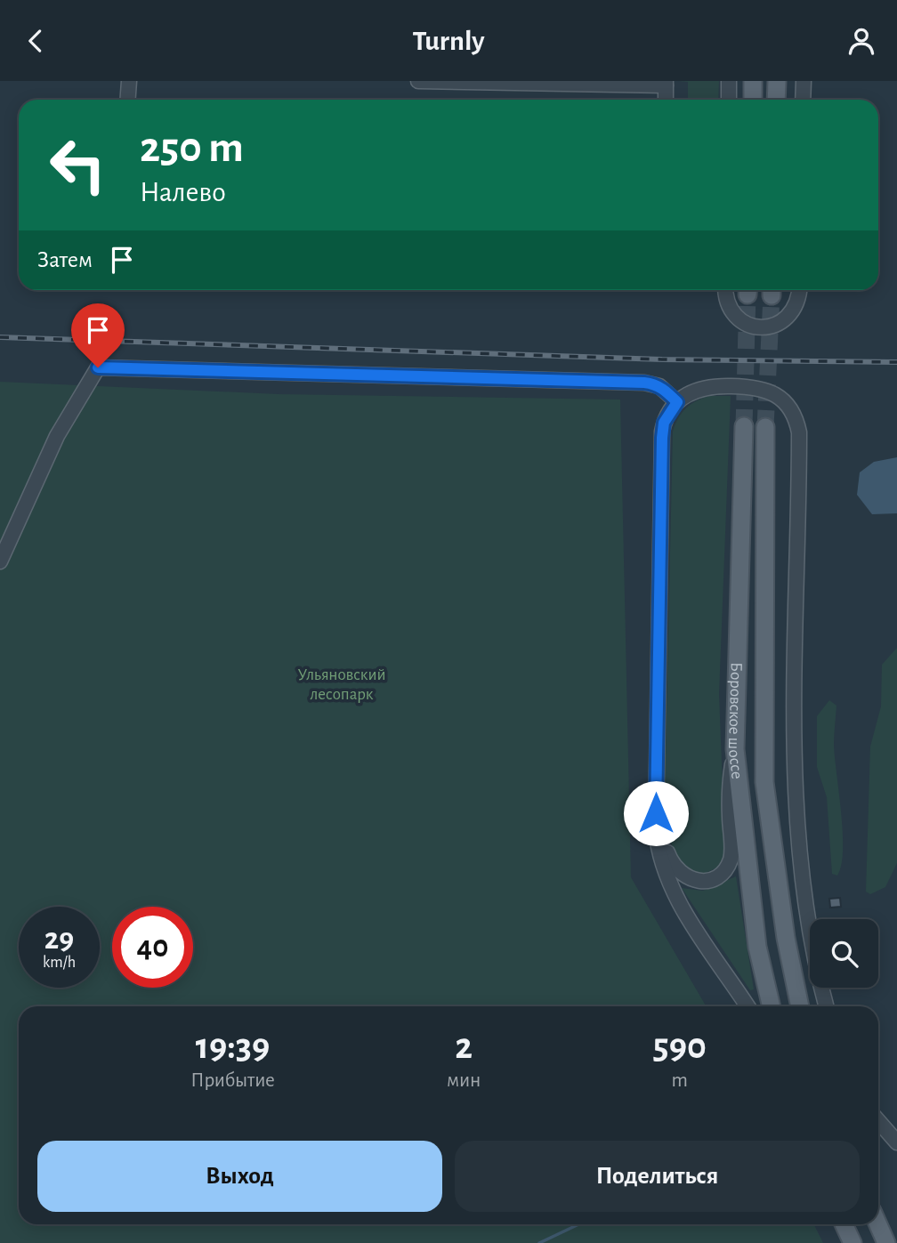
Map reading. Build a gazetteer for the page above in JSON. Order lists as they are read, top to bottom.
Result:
{
  "streets": {
    "main road": ["Боровское шоссе"]
  },
  "parks": ["Ульяновский лесопарк"],
  "page": {
    "header": "Turnly",
    "turn": ["250 m", "Налево"],
    "then": "Затем",
    "speed": "29 km/h",
    "limit": "40",
    "eta": [
      "19:39",
      "Прибытие",
      "2",
      "мин",
      "590",
      "m"
    ],
    "buttons": ["Выход", "Поделиться"]
  }
}
